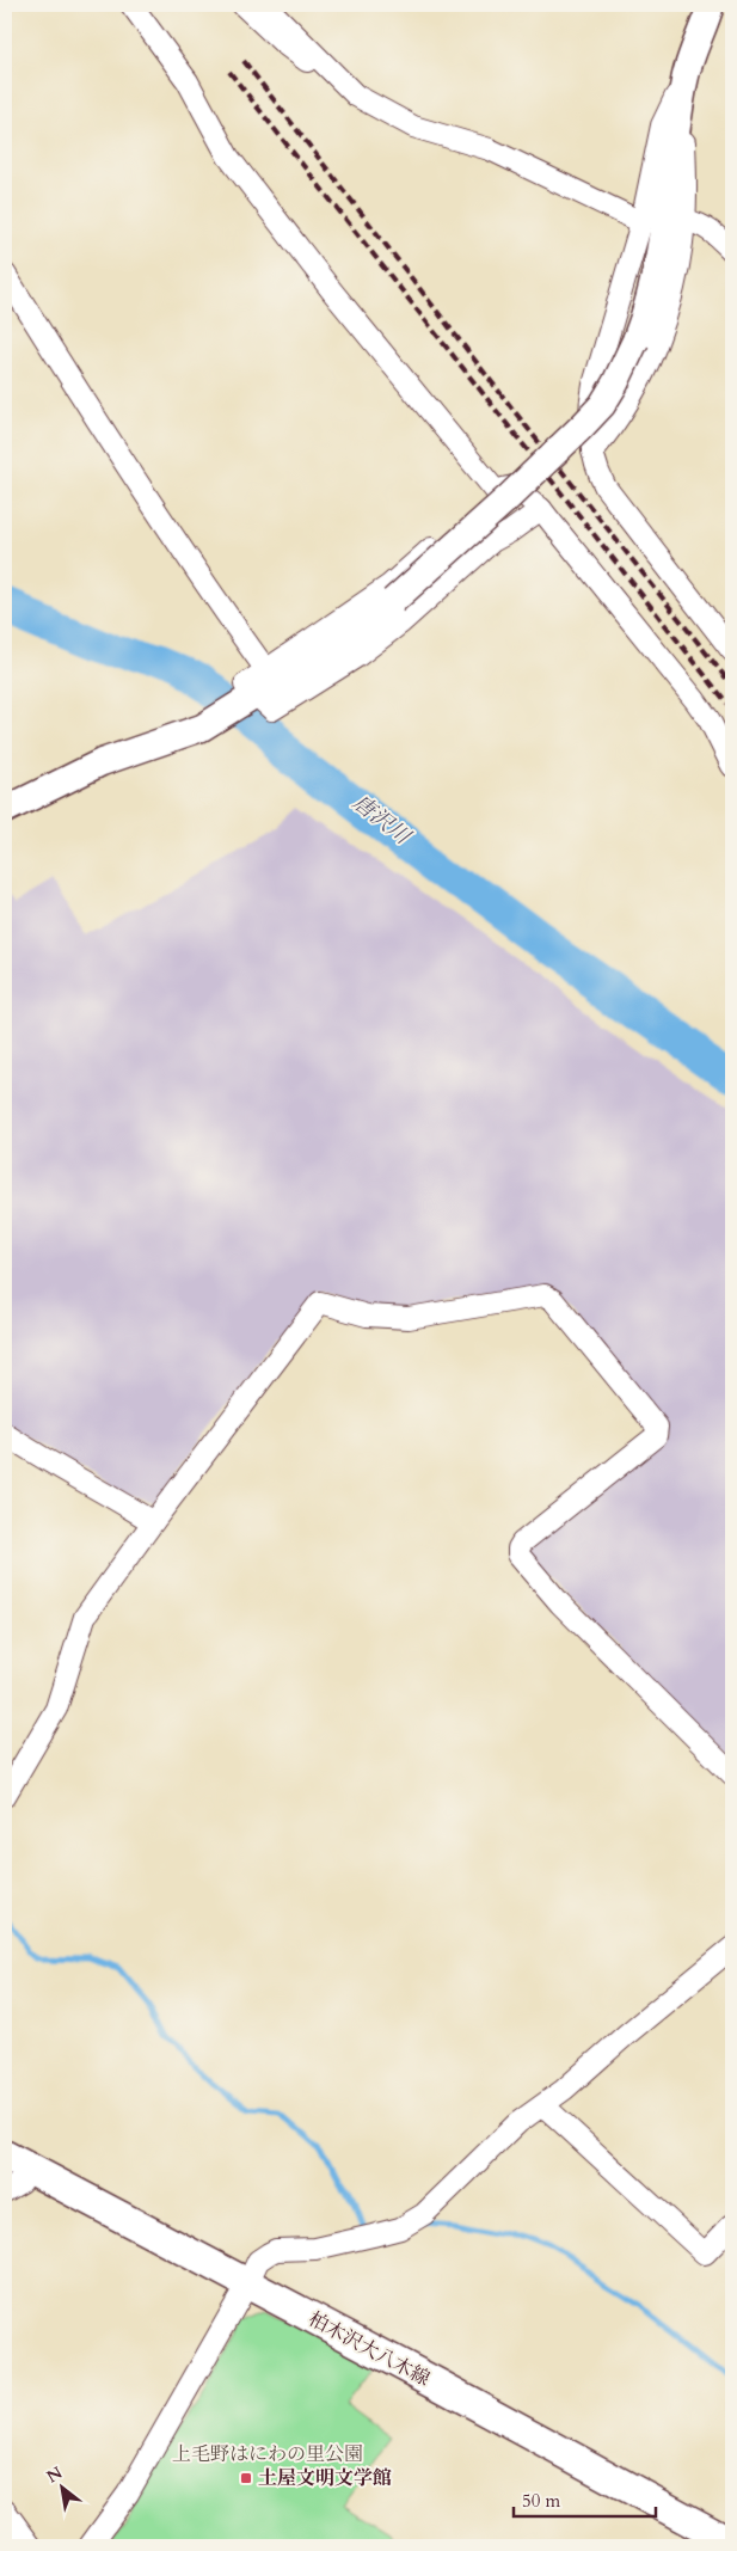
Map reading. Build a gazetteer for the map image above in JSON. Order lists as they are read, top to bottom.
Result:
{
  "streets": {
    "main road": ["柏木沢大八木線"]
  },
  "water": ["唐沢川"],
  "parks": ["上毛野はにわの里公園"],
  "places": {
    "transit": ["土屋文明文学館"]
  },
  "scale_bar": "50 m",
  "north": "top left"
}
